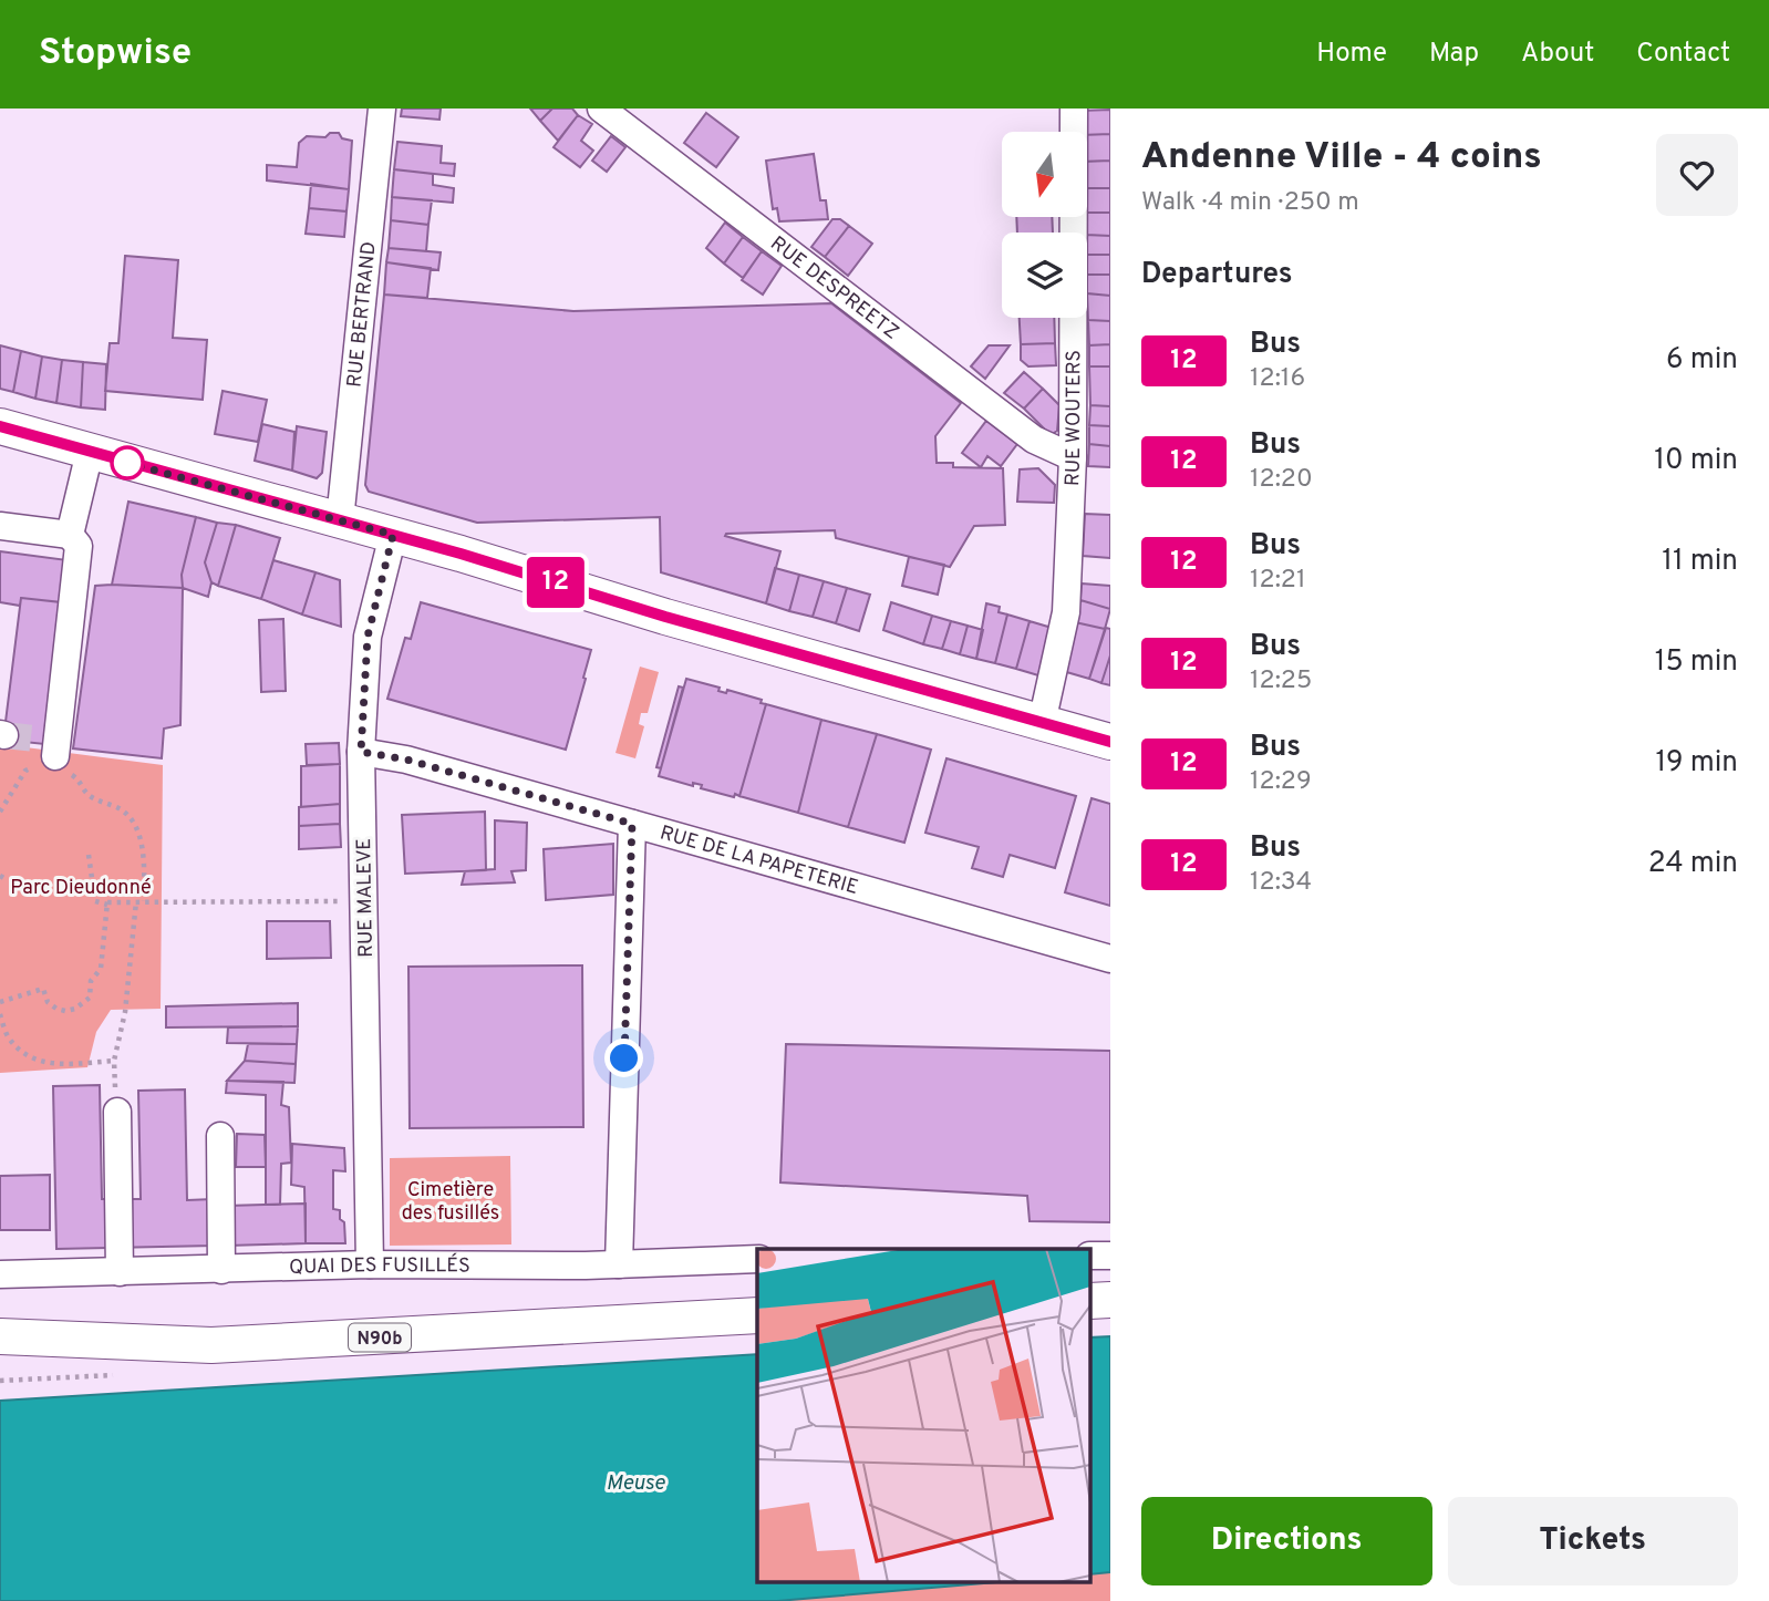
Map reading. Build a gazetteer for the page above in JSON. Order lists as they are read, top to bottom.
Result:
{
  "streets": {
    "main road": ["N90b"],
    "street": [
      "RUE DESPREETZ",
      "RUE BERTRAND",
      "RUE WOUTERS",
      "RUE DE LA PAPETERIE",
      "RUE MALEVE",
      "QUAI DES FUSILLÉS"
    ]
  },
  "crossings": [
    ["RUE DESPREETZ", "RUE WOUTERS"],
    ["RUE DE LA PAPETERIE", "RUE MALEVE"],
    ["RUE MALEVE", "QUAI DES FUSILLÉS"]
  ],
  "water": ["Meuse"],
  "parks": ["Parc Dieudonné", "Cimetière des fusillés"],
  "lines": ["bus line 12"],
  "north": "bottom",
  "page": {
    "header": "Stopwise",
    "nav": [
      "Home",
      "Map",
      "About",
      "Contact"
    ],
    "on_map": "12",
    "heading": [
      ["Andenne Ville - 4 coins", "Walk · 4 min · 250 m"],
      "Departures"
    ],
    "list": [
      {
        "mark": "12",
        "name": "Bus",
        "note": "12:16",
        "value": "6 min"
      },
      {
        "mark": "12",
        "name": "Bus",
        "note": "12:20",
        "value": "10 min"
      },
      {
        "mark": "12",
        "name": "Bus",
        "note": "12:21",
        "value": "11 min"
      },
      {
        "mark": "12",
        "name": "Bus",
        "note": "12:25",
        "value": "15 min"
      },
      {
        "mark": "12",
        "name": "Bus",
        "note": "12:29",
        "value": "19 min"
      },
      {
        "mark": "12",
        "name": "Bus",
        "note": "12:34",
        "value": "24 min"
      }
    ],
    "buttons": ["Directions", "Tickets"]
  }
}
